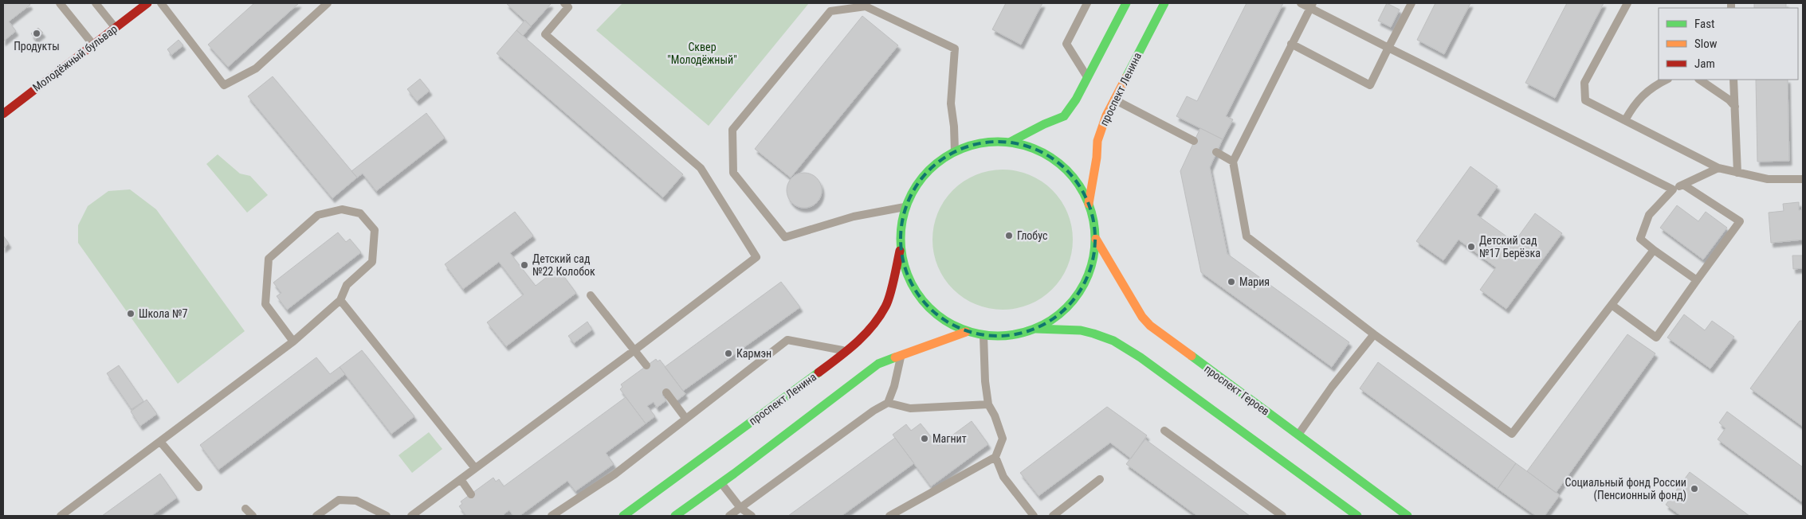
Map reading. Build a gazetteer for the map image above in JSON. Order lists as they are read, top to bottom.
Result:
{
  "streets": {
    "main road": ["Молодёжный бульвар", "проспект Ленина", "проспект Героев"]
  },
  "parks": ["Сквер \"Молодёжный\""],
  "places": [
    "Продукты",
    "Глобус",
    "Детский сад №17 Берёзка",
    "Детский сад №22 Колобок",
    "Мария",
    "Школа №7",
    "Кармэн",
    "Магнит",
    "Социальный фонд России (Пенсионный фонд)"
  ],
  "legend": ["Fast", "Slow", "Jam"]
}
